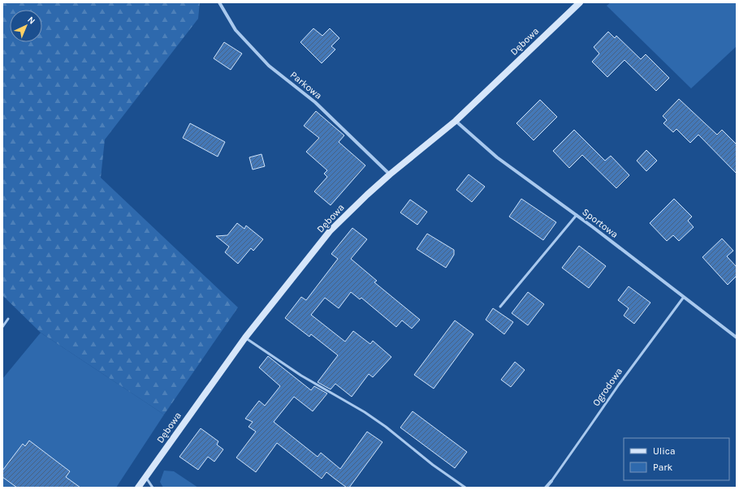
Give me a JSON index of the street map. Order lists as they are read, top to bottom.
{
  "streets": {
    "street": [
      "Dębowa",
      "Parkowa",
      "Sportowa",
      "Ogrodowa"
    ]
  },
  "crossings": [
    ["Dębowa", "Parkowa"],
    ["Dębowa", "Sportowa"],
    ["Sportowa", "Ogrodowa"]
  ],
  "legend": ["Ulica", "Park"],
  "north": "top right"
}
